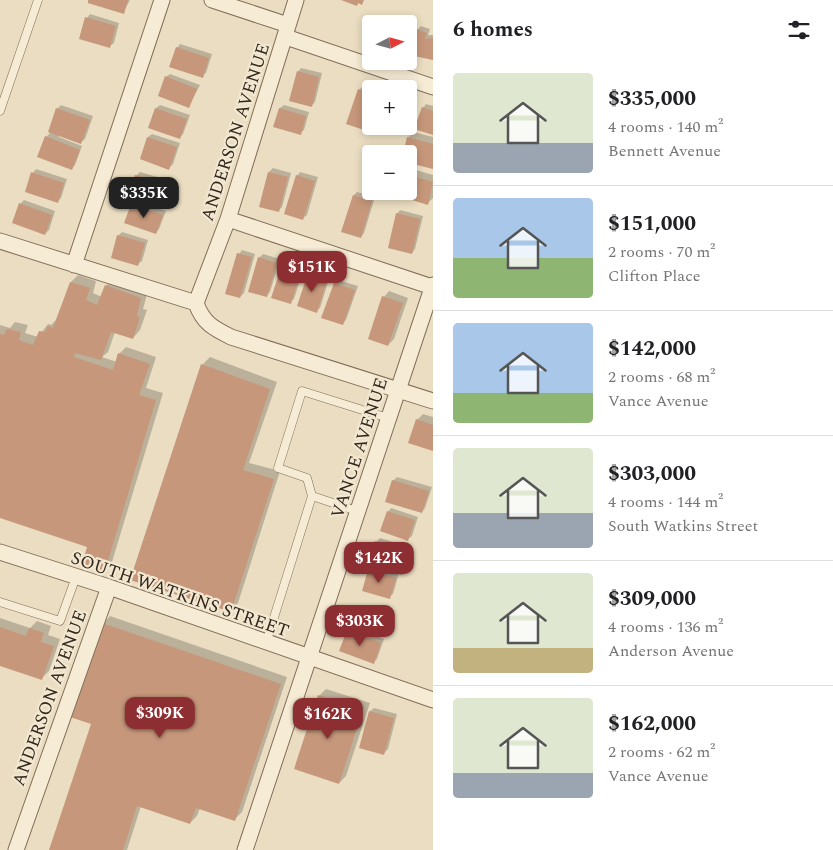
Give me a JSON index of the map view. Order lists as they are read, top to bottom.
{
  "streets": {
    "street": ["ANDERSON AVENUE", "VANCE AVENUE", "SOUTH WATKINS STREET"]
  },
  "crossings": [
    ["ANDERSON AVENUE", "SOUTH WATKINS STREET"],
    ["VANCE AVENUE", "SOUTH WATKINS STREET"]
  ],
  "north": "right",
  "page": {
    "heading": "6 homes",
    "map_buttons": ["+", "−"],
    "list": [
      {
        "name": "$335,000",
        "note": "4 rooms · 140 m² · Bennett Avenue"
      },
      {
        "name": "$151,000",
        "note": "2 rooms · 70 m² · Clifton Place"
      },
      {
        "name": "$142,000",
        "note": "2 rooms · 68 m² · Vance Avenue"
      },
      {
        "name": "$303,000",
        "note": "4 rooms · 144 m² · South Watkins Street"
      },
      {
        "name": "$309,000",
        "note": "4 rooms · 136 m² · Anderson Avenue"
      },
      {
        "name": "$162,000",
        "note": "2 rooms · 62 m² · Vance Avenue"
      }
    ],
    "price": [
      "$335K",
      "$151K",
      "$142K",
      "$303K",
      "$309K",
      "$162K"
    ]
  }
}
